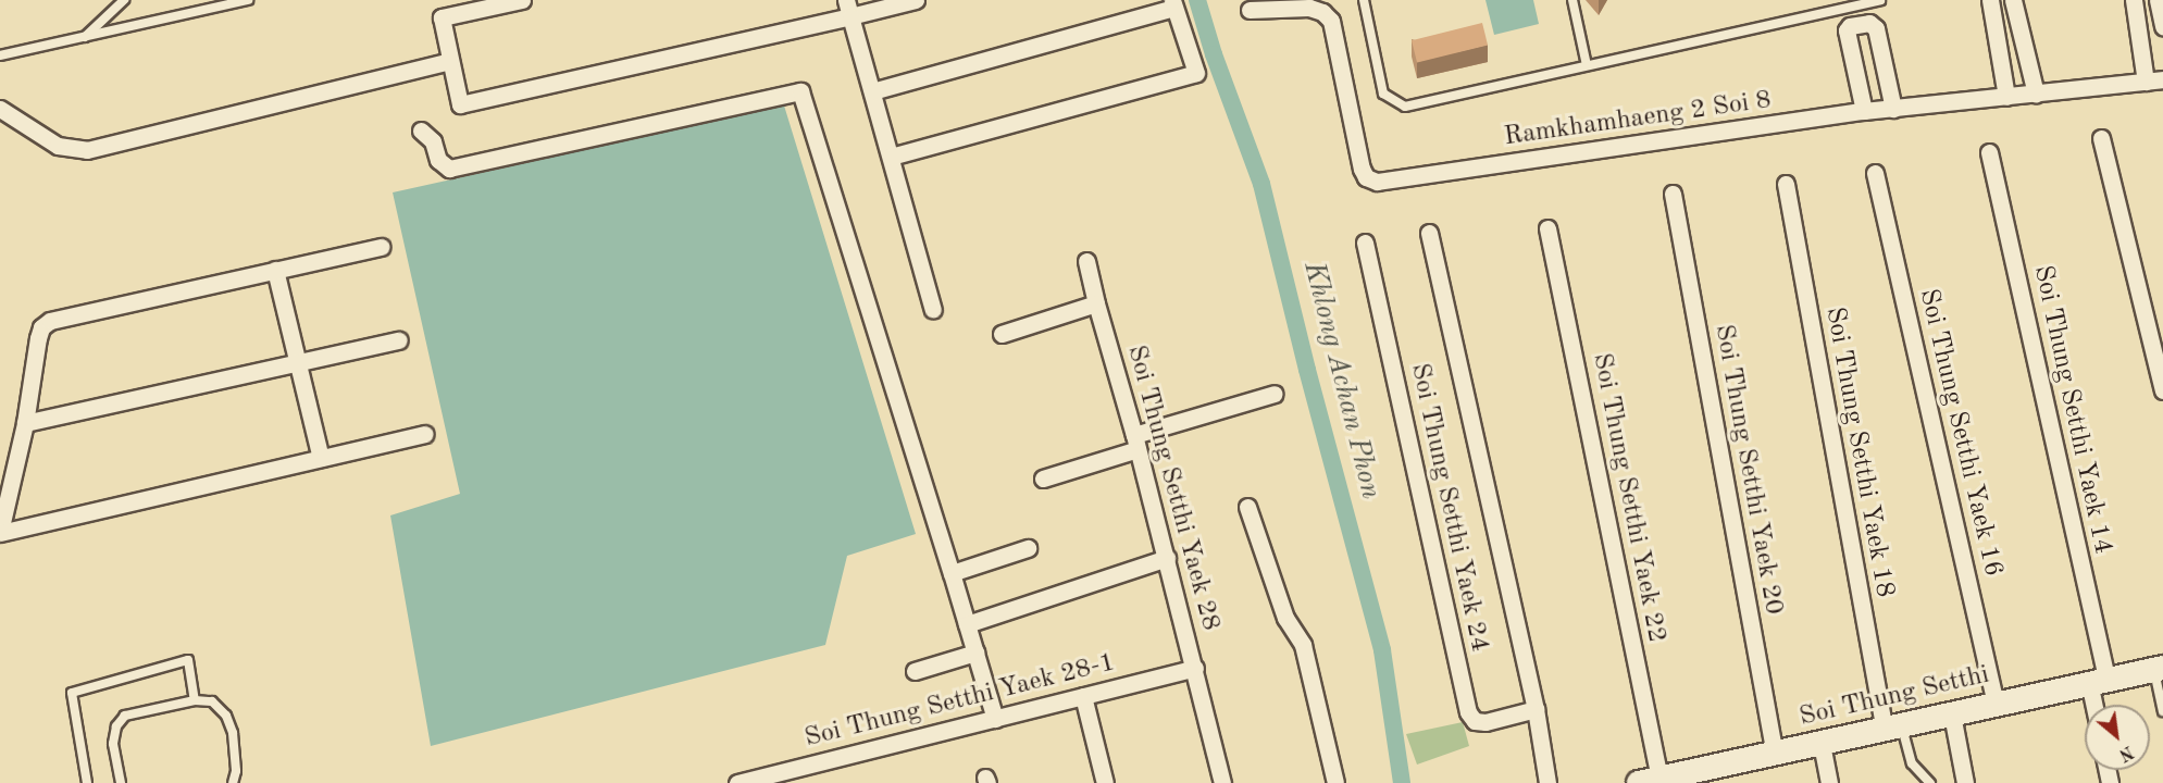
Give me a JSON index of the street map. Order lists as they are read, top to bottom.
{
  "streets": {
    "main road": ["Soi Thung Setthi"],
    "street": [
      "Ramkhamhaeng 2 Soi 8",
      "Soi Thung Setthi Yaek 14",
      "Soi Thung Setthi Yaek 16",
      "Soi Thung Setthi Yaek 18",
      "Soi Thung Setthi Yaek 20",
      "Soi Thung Setthi Yaek 28",
      "Soi Thung Setthi Yaek 22",
      "Soi Thung Setthi Yaek 24",
      "Soi Thung Setthi Yaek 28-1"
    ]
  },
  "crossings": [
    ["Soi Thung Setthi Yaek 14", "Soi Thung Setthi"],
    ["Soi Thung Setthi Yaek 16", "Soi Thung Setthi"],
    ["Soi Thung Setthi Yaek 18", "Soi Thung Setthi"],
    ["Soi Thung Setthi Yaek 20", "Soi Thung Setthi"],
    ["Soi Thung Setthi Yaek 28", "Soi Thung Setthi Yaek 28-1"],
    ["Soi Thung Setthi Yaek 22", "Soi Thung Setthi"]
  ],
  "water": ["Khlong Achan Phon"],
  "north": "bottom right"
}
